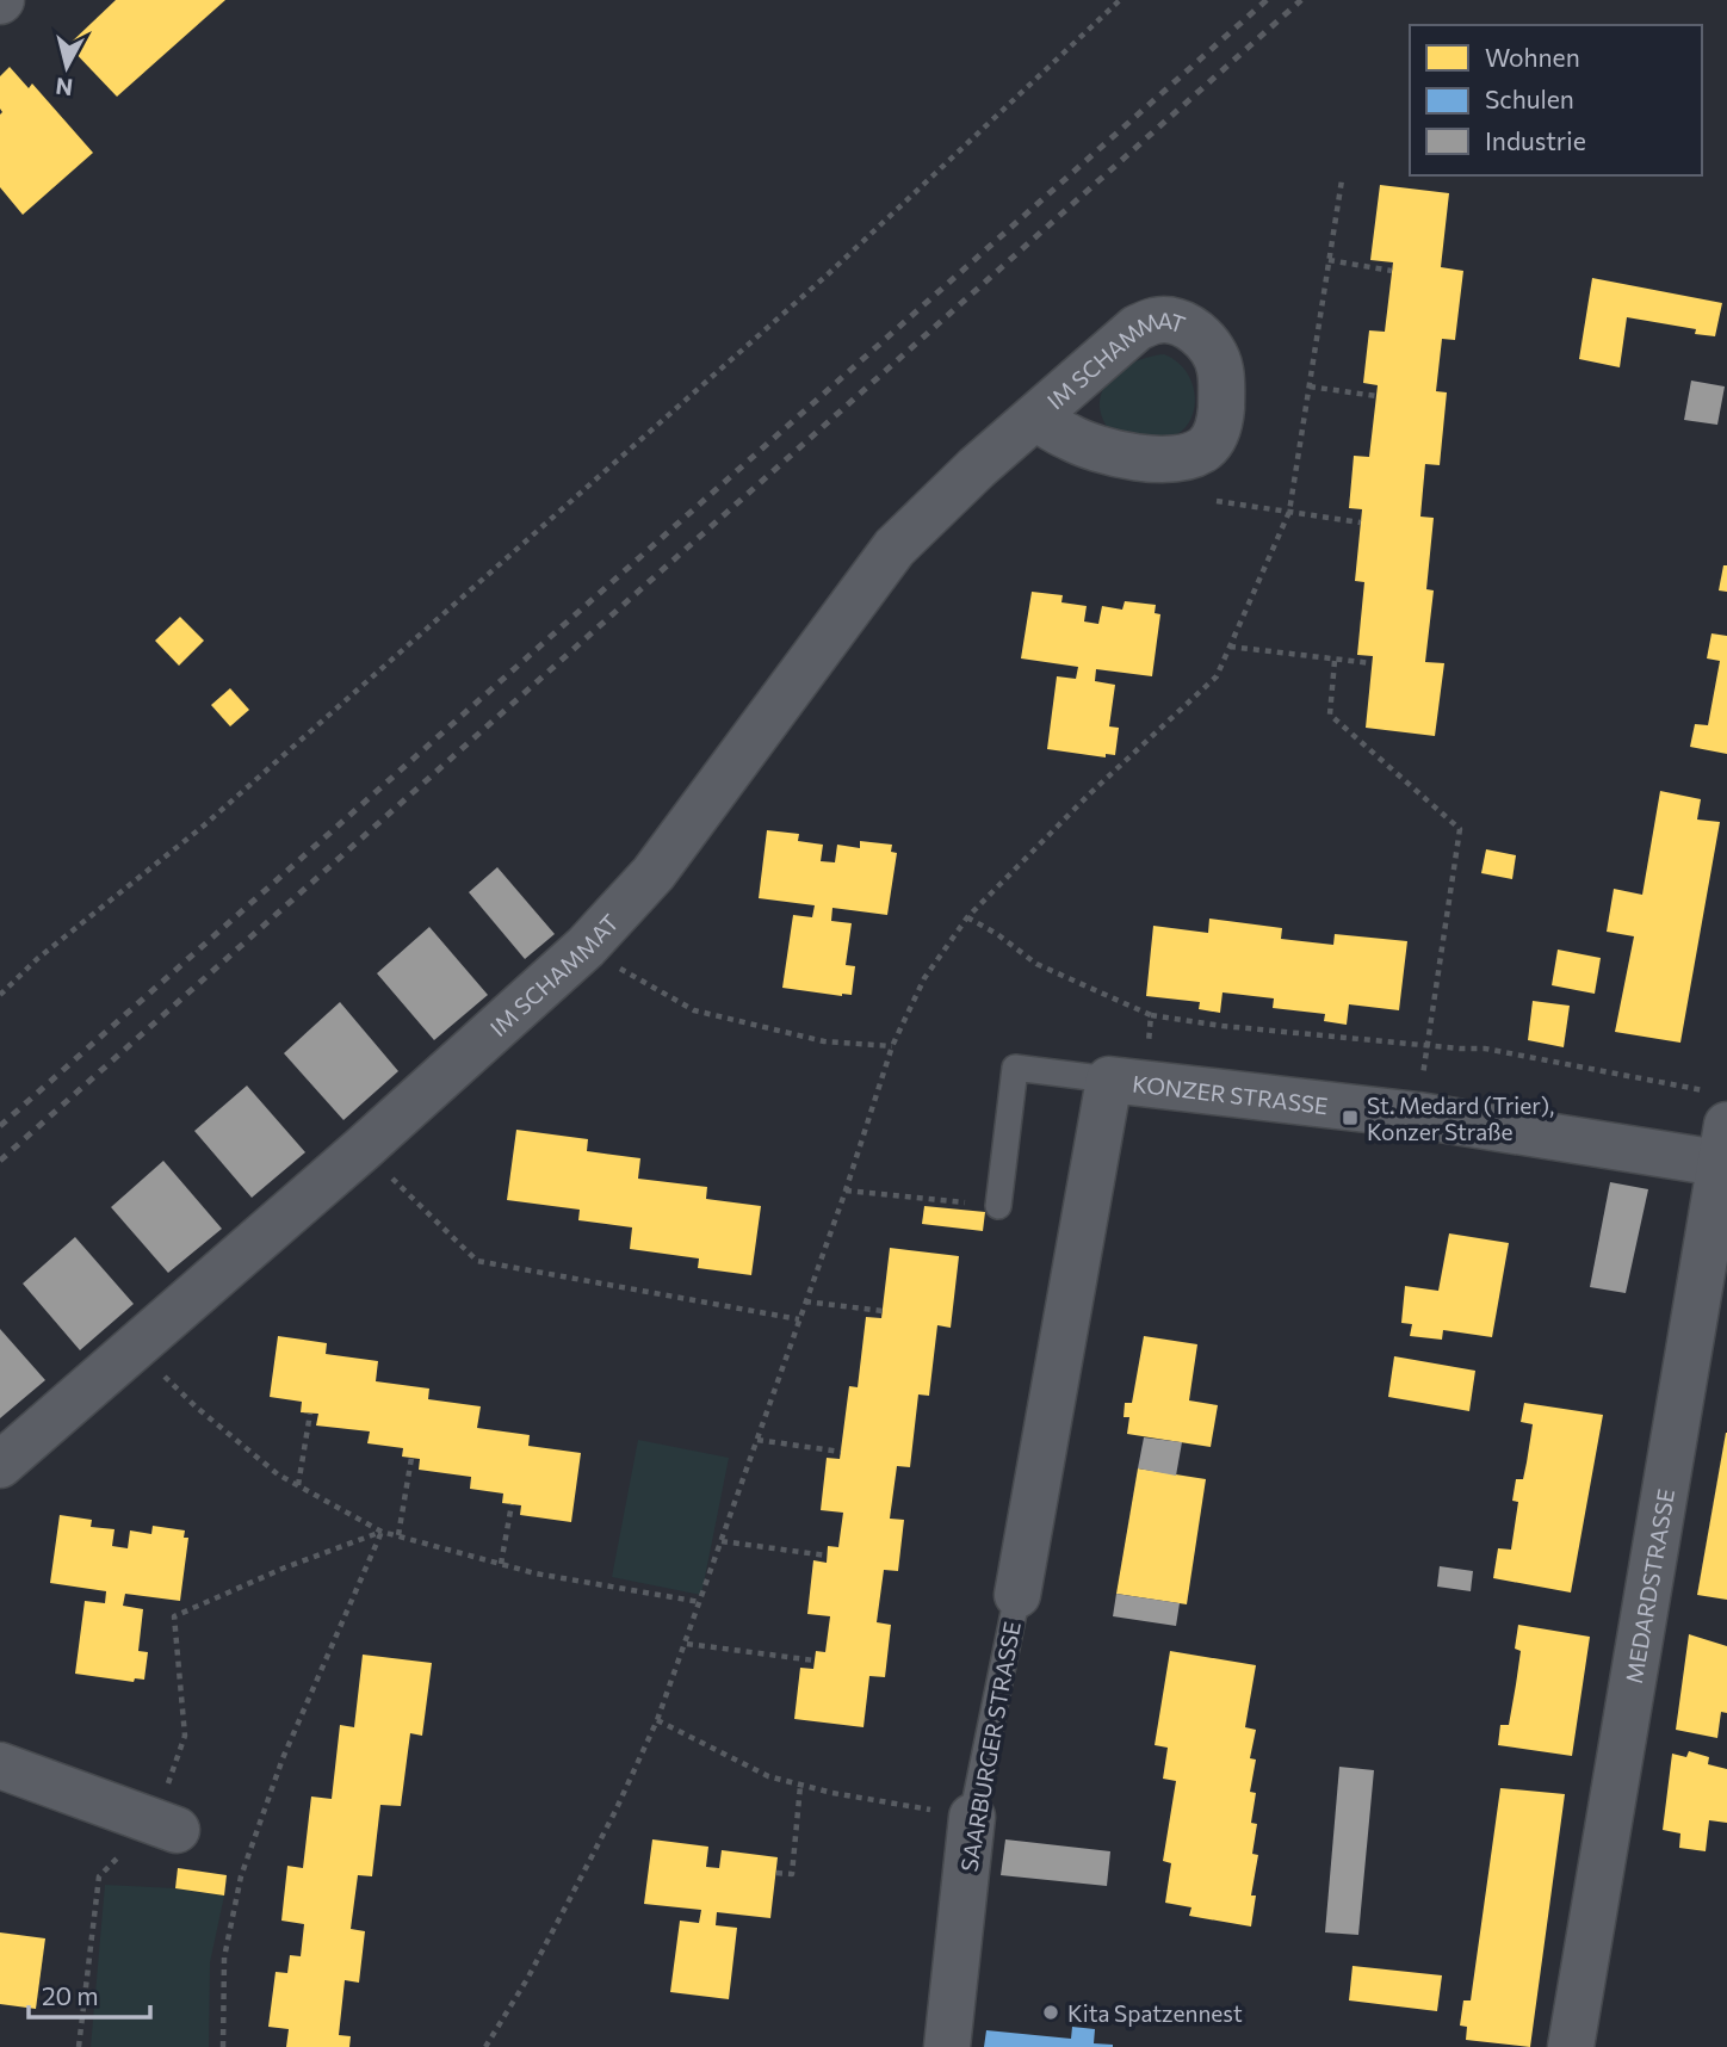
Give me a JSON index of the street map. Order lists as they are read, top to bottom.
{
  "streets": {
    "street": [
      "IM SCHAMMAT",
      "KONZER STRASSE",
      "MEDARDSTRASSE",
      "SAARBURGER STRASSE"
    ]
  },
  "crossings": [
    ["KONZER STRASSE", "MEDARDSTRASSE"],
    ["KONZER STRASSE", "SAARBURGER STRASSE"]
  ],
  "places": {
    "transit": ["St. Medard (Trier), Konzer Straße"],
    "other": ["Kita Spatzennest"]
  },
  "legend": ["Wohnen", "Schulen", "Industrie"],
  "scale_bar": "20 m",
  "north": "bottom"
}
